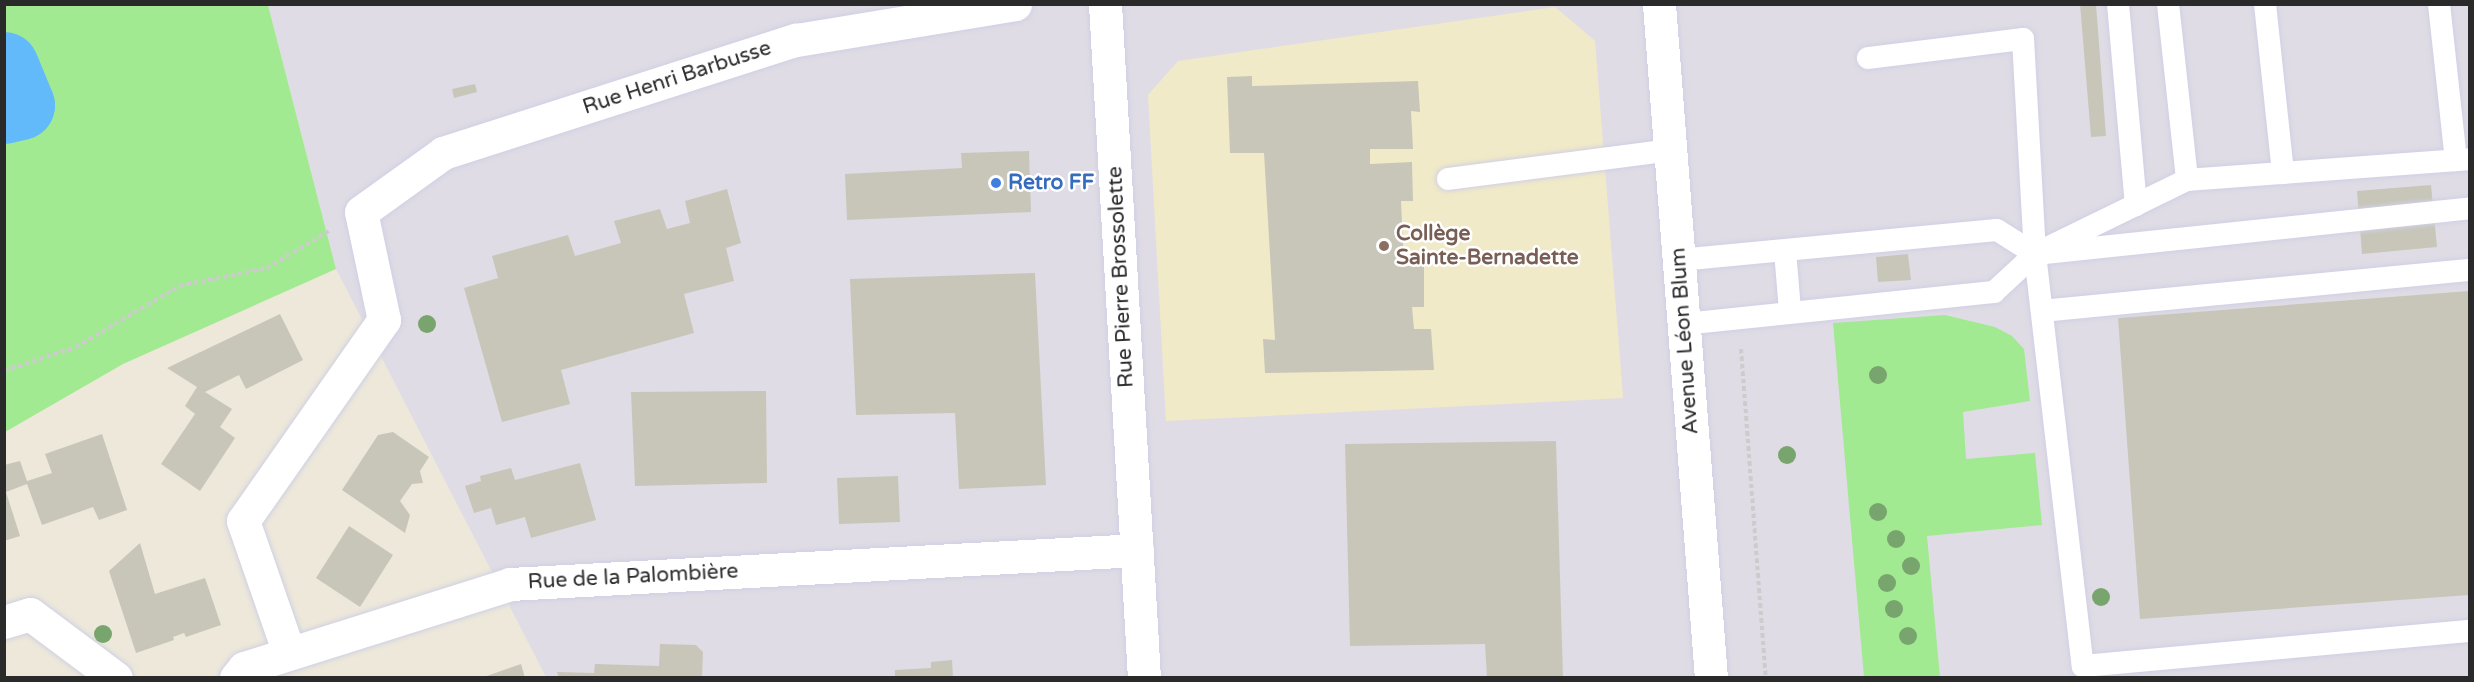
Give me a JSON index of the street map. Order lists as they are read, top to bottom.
{
  "streets": {
    "street": [
      "Rue Henri Barbusse",
      "Rue Pierre Brossolette",
      "Avenue Léon Blum",
      "Rue de la Palombière"
    ]
  },
  "crossings": [
    ["Rue Pierre Brossolette", "Rue de la Palombière"]
  ],
  "places": ["Retro FF", "Collège Sainte-Bernadette"]
}
